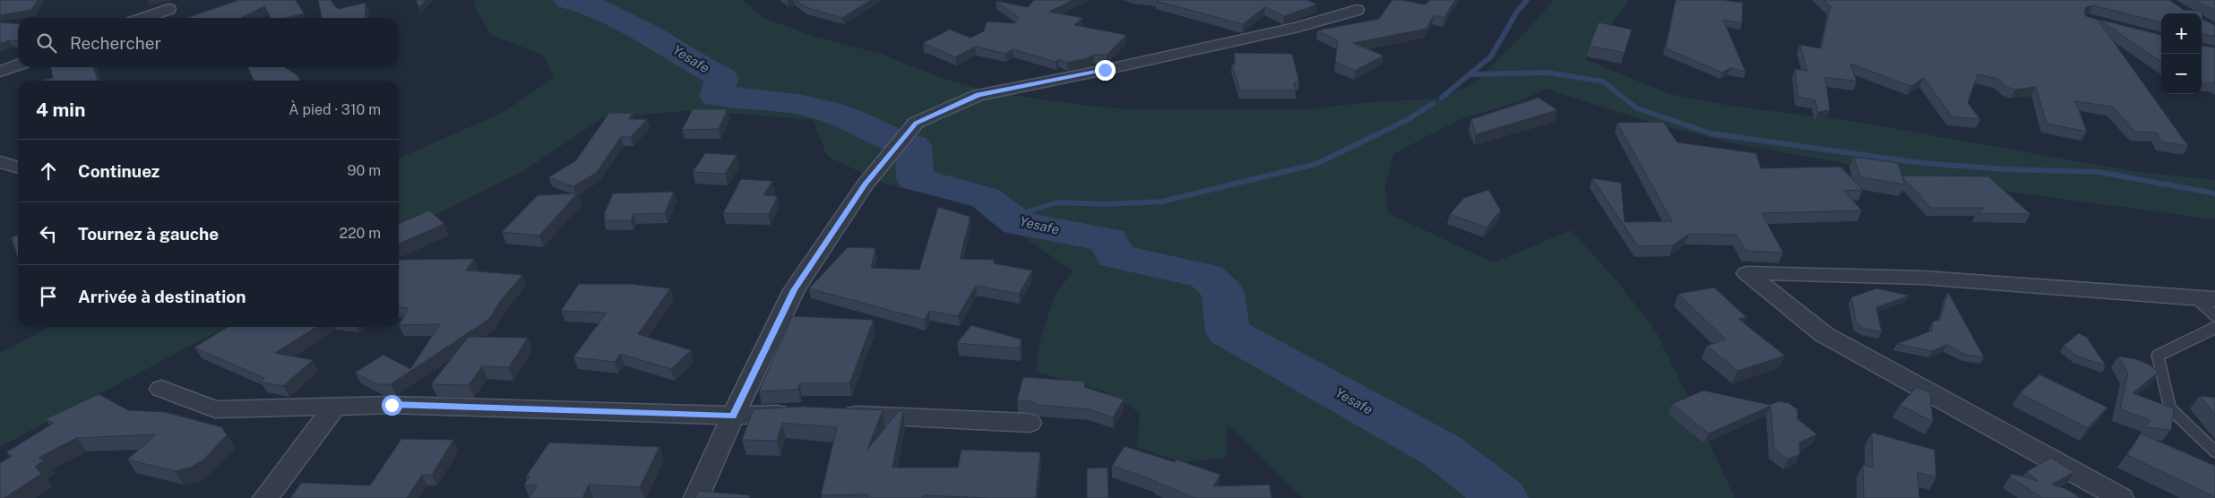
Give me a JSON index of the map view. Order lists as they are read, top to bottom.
{
  "water": ["Yesafe"],
  "page": {
    "map_buttons": ["+", "−"],
    "search": "Rechercher",
    "heading": ["4 min", "À pied · 310 m"],
    "list": [
      ["Continuez", "90 m"],
      ["Tournez à gauche", "220 m"],
      "Arrivée à destination"
    ]
  }
}
